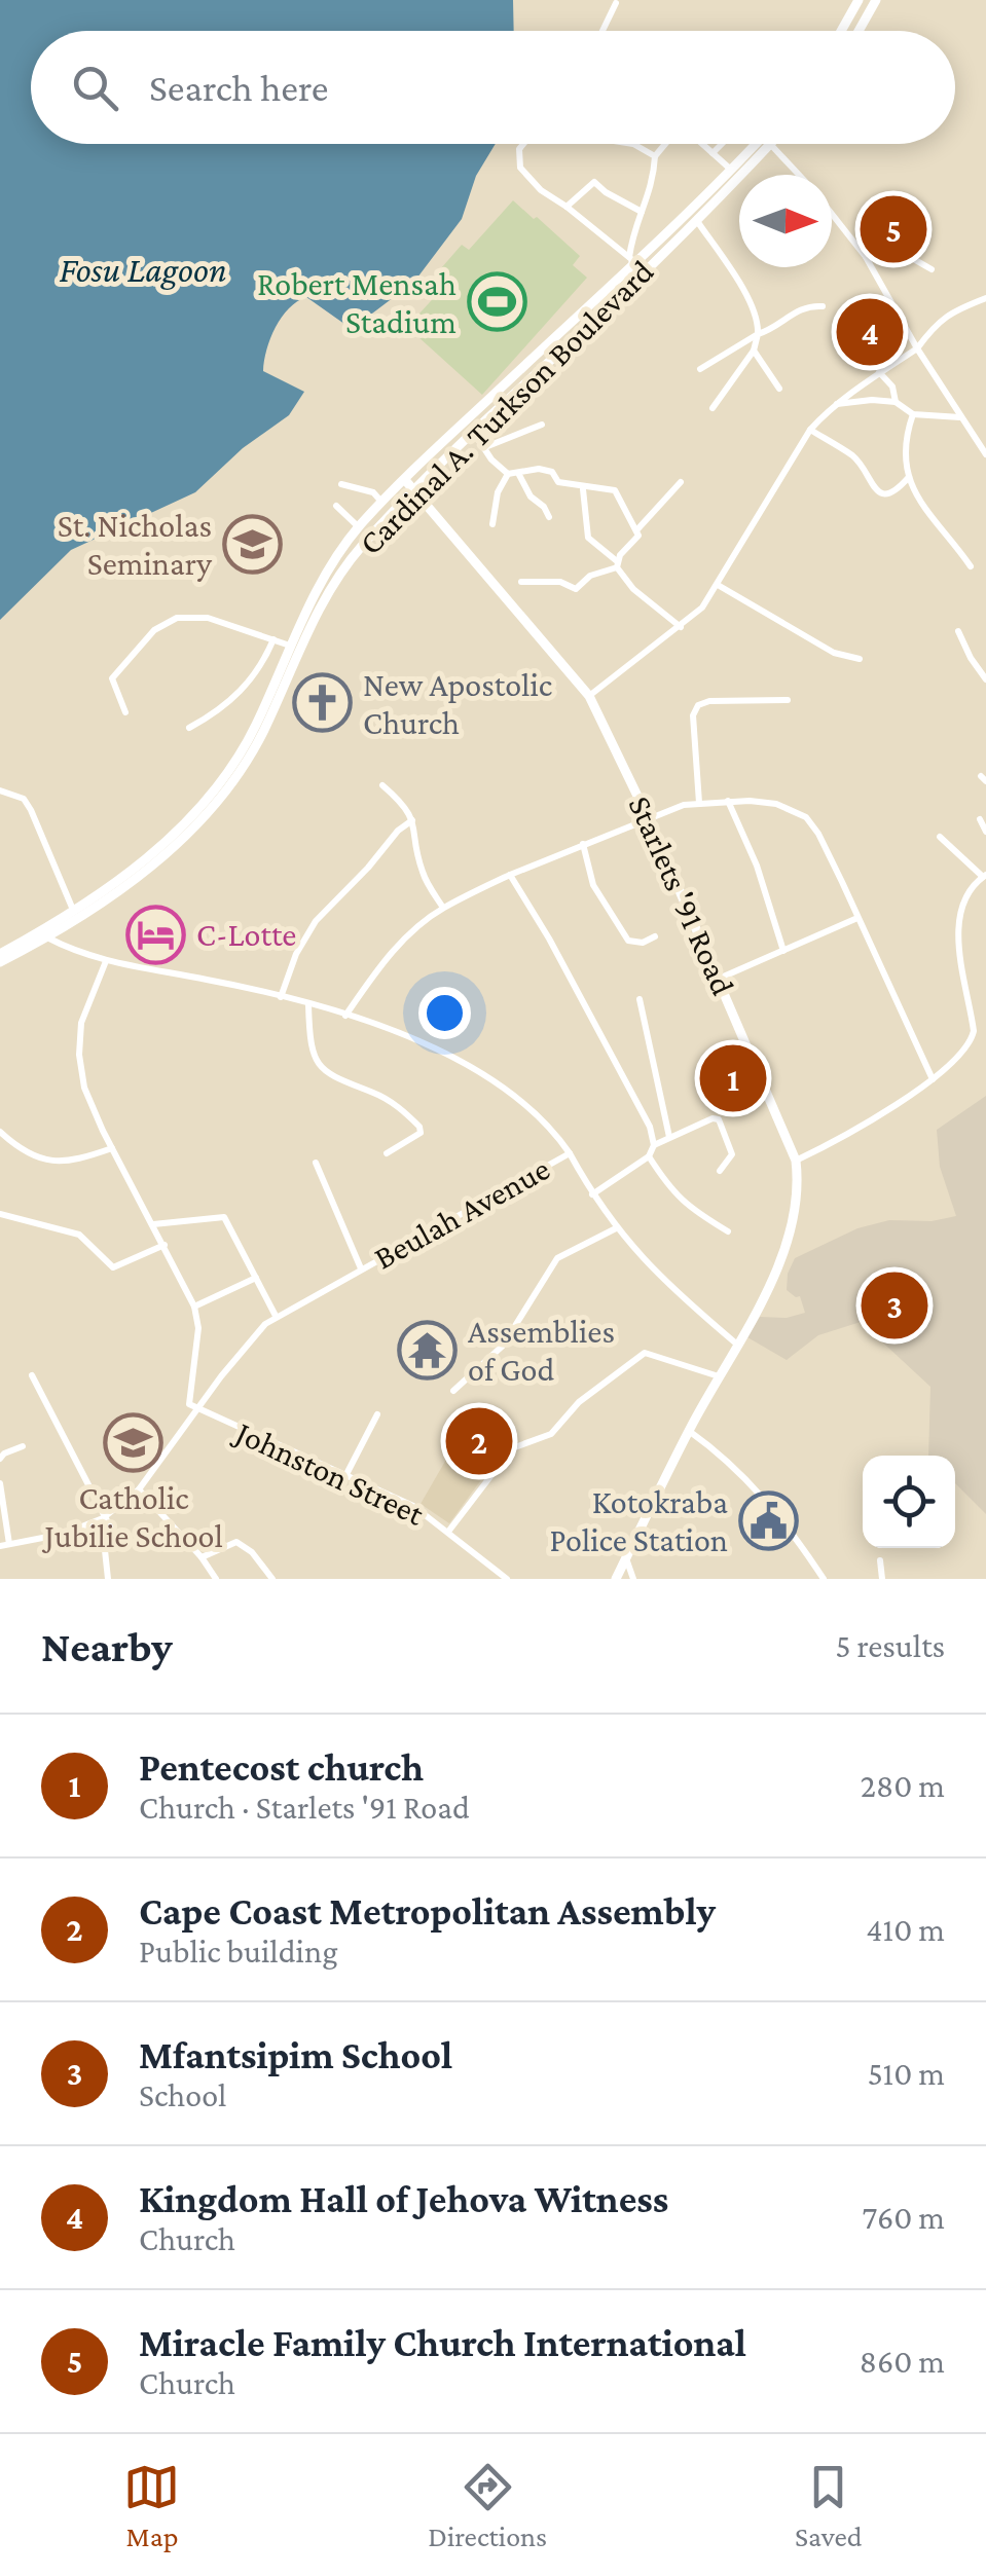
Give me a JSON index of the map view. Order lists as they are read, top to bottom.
{
  "streets": {
    "street": [
      "Cardinal A. Turkson Boulevard",
      "Starlets '91 Road",
      "Beulah Avenue",
      "Johnston Street"
    ]
  },
  "crossings": [
    ["Cardinal A. Turkson Boulevard", "Starlets '91 Road"],
    ["Cardinal A. Turkson Boulevard", "Beulah Avenue"],
    ["Beulah Avenue", "Johnston Street"]
  ],
  "water": ["Fosu Lagoon"],
  "places": {
    "sports": ["Robert Mensah Stadium"],
    "school or university": ["St. Nicholas Seminary", "Catholic Jubilie School"],
    "church": ["New Apostolic Church"],
    "hotel": ["C-Lotte"],
    "temple": ["Assemblies of God"],
    "public building": ["Kotokraba Police Station"]
  },
  "north": "right",
  "page": {
    "search": "Search here",
    "pins": [
      "5",
      "4",
      "1",
      "3",
      "2"
    ],
    "heading": ["Nearby", "5 results"],
    "list": [
      {
        "mark": "1",
        "name": "Pentecost church",
        "note": "Church · Starlets '91 Road",
        "value": "280 m"
      },
      {
        "mark": "2",
        "name": "Cape Coast Metropolitan Assembly",
        "note": "Public building",
        "value": "410 m"
      },
      {
        "mark": "3",
        "name": "Mfantsipim School",
        "note": "School",
        "value": "510 m"
      },
      {
        "mark": "4",
        "name": "Kingdom Hall of Jehova Witness",
        "note": "Church",
        "value": "760 m"
      },
      {
        "mark": "5",
        "name": "Miracle Family Church International",
        "note": "Church",
        "value": "860 m"
      }
    ],
    "nav": ["Map", "Directions", "Saved"]
  }
}
